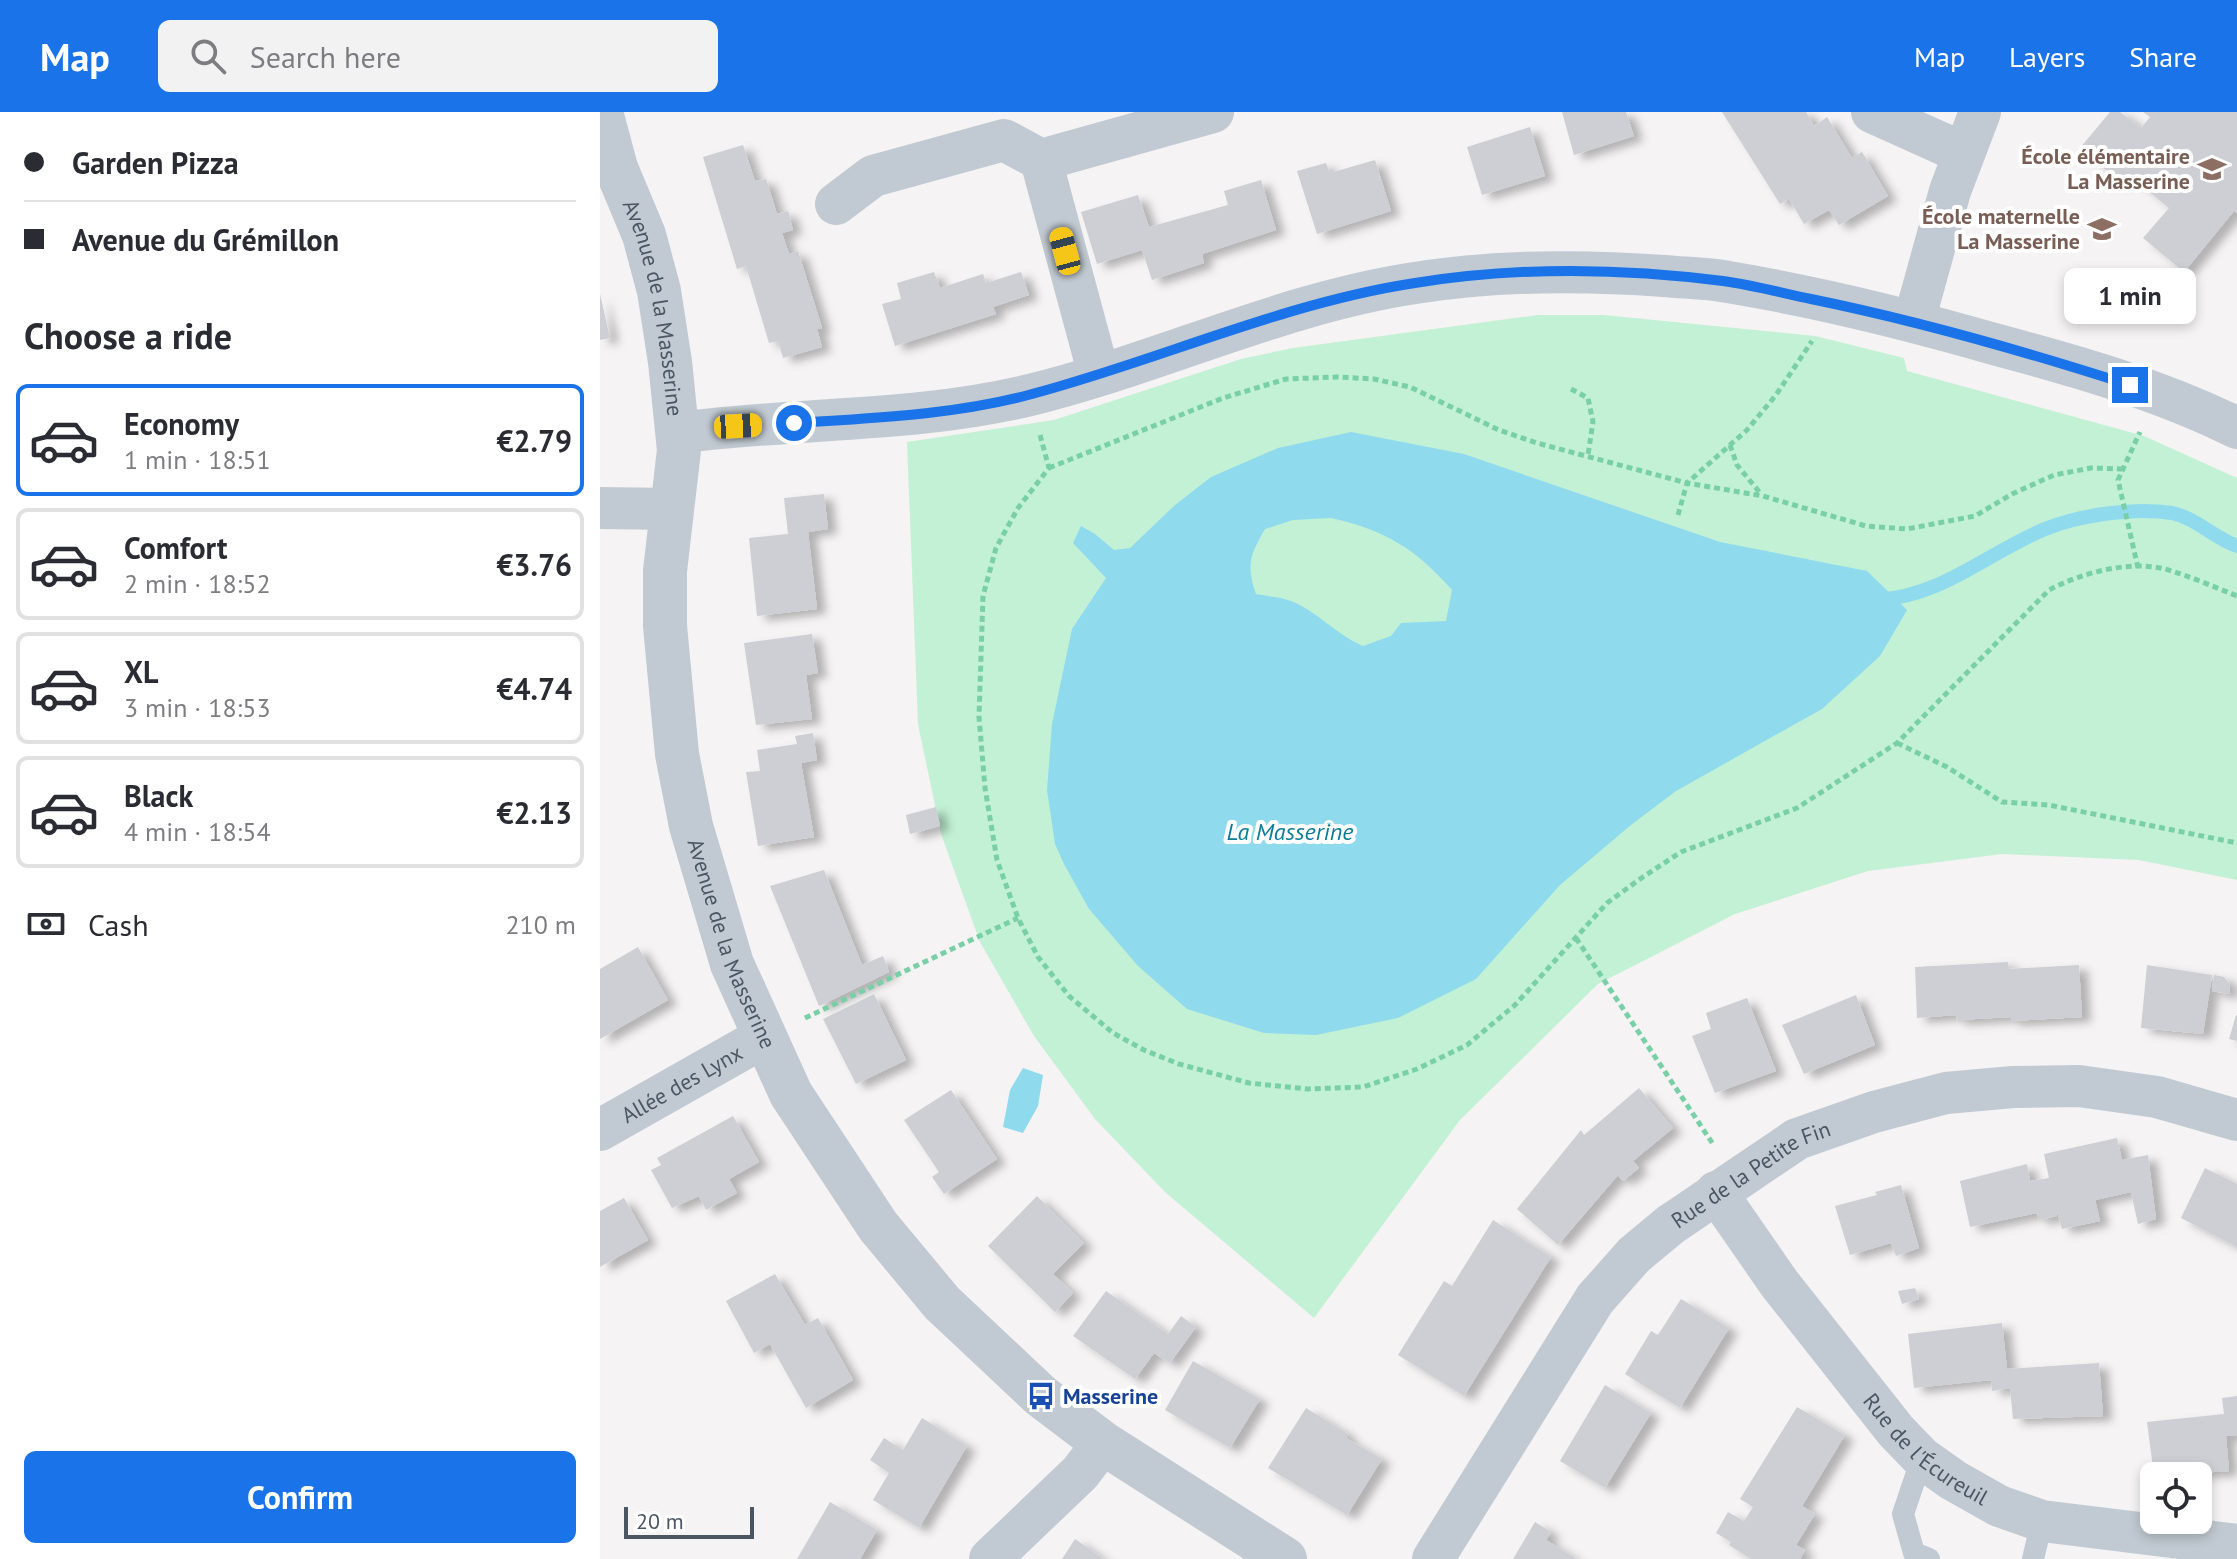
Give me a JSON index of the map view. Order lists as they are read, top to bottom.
{
  "streets": {
    "street": [
      "Avenue de la Masserine",
      "Allée des Lynx",
      "Rue de la Petite Fin",
      "Rue de l'Écureuil"
    ]
  },
  "crossings": [
    ["Avenue de la Masserine", "Allée des Lynx"],
    ["Rue de la Petite Fin", "Rue de l'Écureuil"]
  ],
  "water": ["La Masserine"],
  "places": {
    "school or university": ["École élémentaire La Masserine", "École maternelle La Masserine"],
    "bus stop": ["Masserine"]
  },
  "scale_bar": "20 m",
  "page": {
    "header": "Map",
    "search": "Search here",
    "nav": ["Map", "Layers", "Share"],
    "banner": ["Garden Pizza", "Avenue du Grémillon"],
    "bubble": "1 min",
    "heading": "Choose a ride",
    "list": [
      {
        "name": "Economy",
        "note": "1 min · 18:51",
        "value": "€2.79"
      },
      {
        "name": "Comfort",
        "note": "2 min · 18:52",
        "value": "€3.76"
      },
      {
        "name": "XL",
        "note": "3 min · 18:53",
        "value": "€4.74"
      },
      {
        "name": "Black",
        "note": "4 min · 18:54",
        "value": "€2.13"
      }
    ],
    "pay": ["Cash", "210 m"],
    "buttons": "Confirm",
    "scale": "20 m"
  }
}
